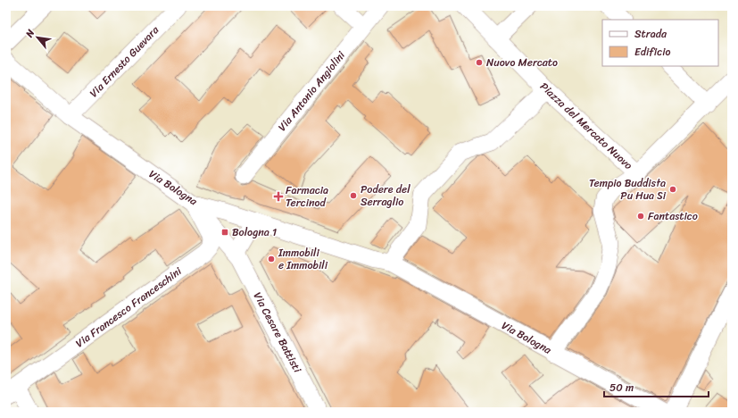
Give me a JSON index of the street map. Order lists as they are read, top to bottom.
{
  "streets": {
    "street": [
      "Via Ernesto Guevara",
      "Via Antonio Angiolini",
      "Piazza del Mercato Nuovo",
      "Via Bologna",
      "Via Francesco Franceschini",
      "Via Cesare Battisti"
    ]
  },
  "crossings": [
    ["Via Ernesto Guevara", "Via Bologna"],
    ["Via Bologna", "Via Francesco Franceschini"],
    ["Via Bologna", "Via Cesare Battisti"],
    ["Via Francesco Franceschini", "Via Cesare Battisti"]
  ],
  "places": {
    "other": [
      "Nuovo Mercato",
      "Tempio Buddista Pu Hua Si",
      "Podere del Serraglio",
      "Fantastico",
      "Immobili e Immobili"
    ],
    "health": ["Farmacia Tercinod"],
    "transit": ["Bologna 1"]
  },
  "legend": ["Strada", "Edificio"],
  "scale_bar": "50 m",
  "north": "top left"
}
